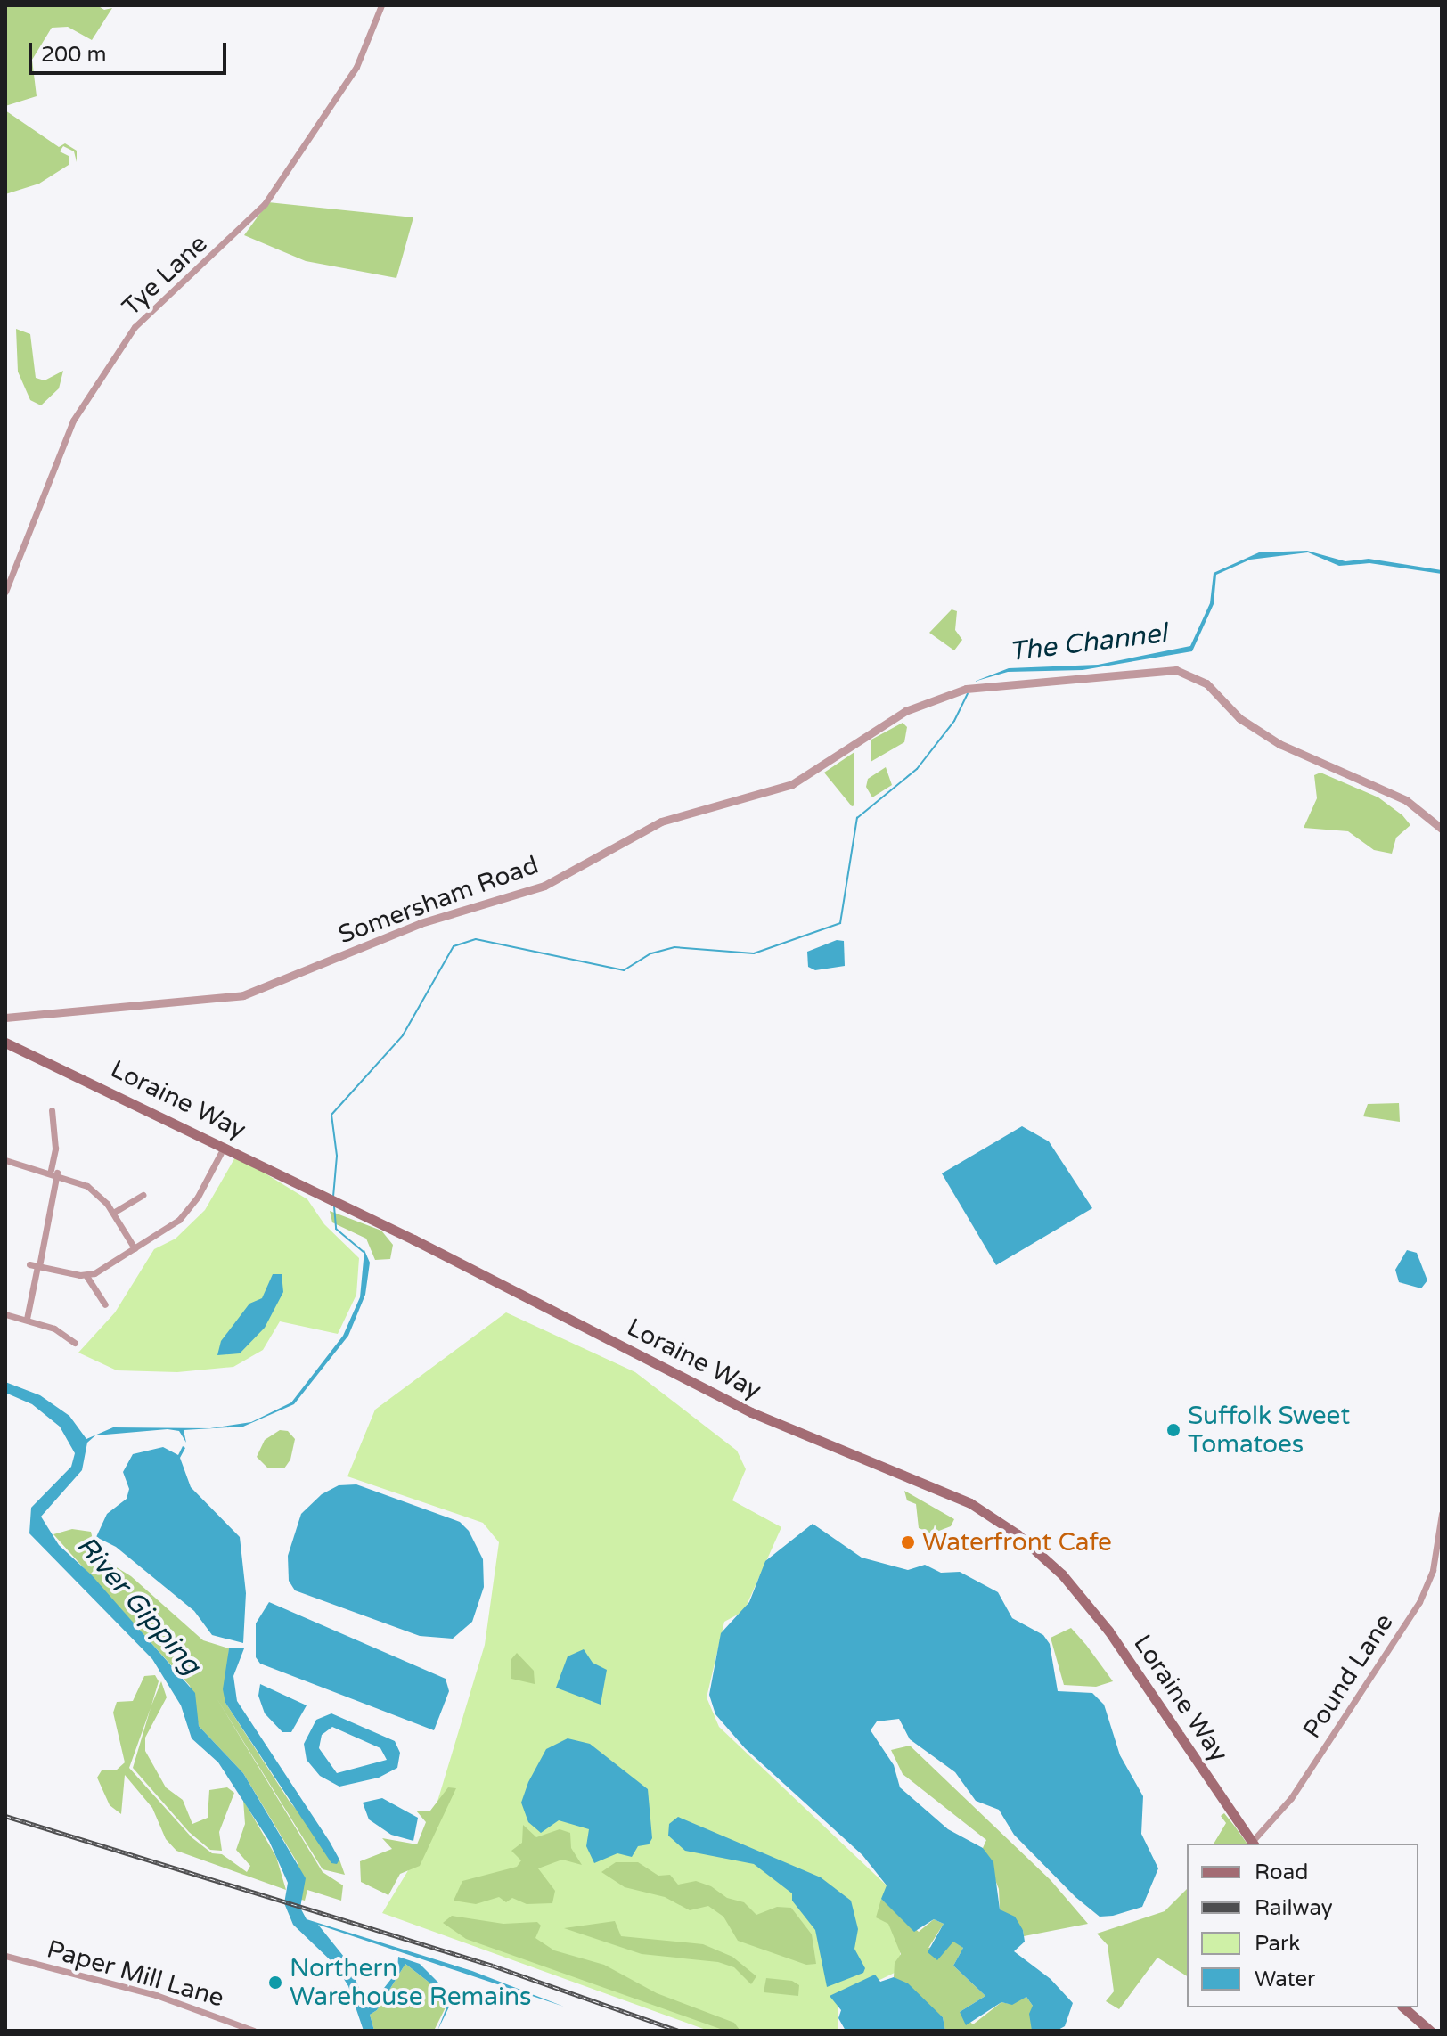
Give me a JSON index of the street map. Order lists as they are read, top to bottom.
{
  "streets": {
    "main road": ["Loraine Way"],
    "street": [
      "Tye Lane",
      "Somersham Road",
      "Pound Lane",
      "Paper Mill Lane"
    ]
  },
  "crossings": [
    ["Loraine Way", "Pound Lane"]
  ],
  "water": ["The Channel", "River Gipping"],
  "places": ["Suffolk Sweet Tomatoes", "Waterfront Cafe", "Northern Warehouse Remains"],
  "legend": [
    "Road",
    "Railway",
    "Park",
    "Water"
  ],
  "scale_bar": "200 m"
}
